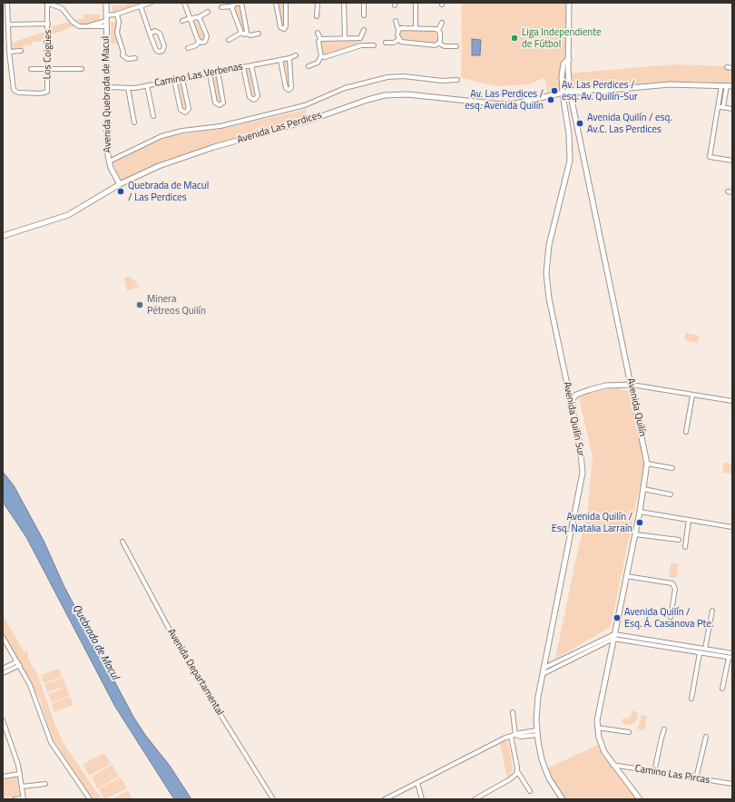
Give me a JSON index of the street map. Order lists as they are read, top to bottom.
{
  "streets": {
    "street": [
      "Los Coigües",
      "Camino Las Verbenas",
      "Avenida Quebrada de Macul",
      "Avenida Las Perdices",
      "Avenida Quilín",
      "Avenida Quilín Sur",
      "Avenida Departamental",
      "Camino Las Pircas"
    ]
  },
  "crossings": [
    ["Camino Las Verbenas", "Avenida Quebrada de Macul"],
    ["Avenida Quebrada de Macul", "Avenida Las Perdices"],
    ["Avenida Las Perdices", "Avenida Quilín"],
    ["Avenida Las Perdices", "Avenida Quilín Sur"],
    ["Avenida Quilín", "Avenida Quilín Sur"],
    ["Avenida Quilín", "Camino Las Pircas"]
  ],
  "water": ["Quebrada de Macul"],
  "places": [
    "Liga Independiente de Fútbol",
    "Av. Las Perdices / esq. Av. Quilín-Sur",
    "Av. Las Perdices / esq. Avenida Quilín",
    "Avenida Quilín / esq. Av.C. Las Perdices",
    "Quebrada de Macul / Las Perdices",
    "Minera Pétreos Quilín",
    "Avenida Quilín / Esq. Natalia Larraín",
    "Avenida Quilín / Esq. Á. Casanova Pte."
  ]
}
